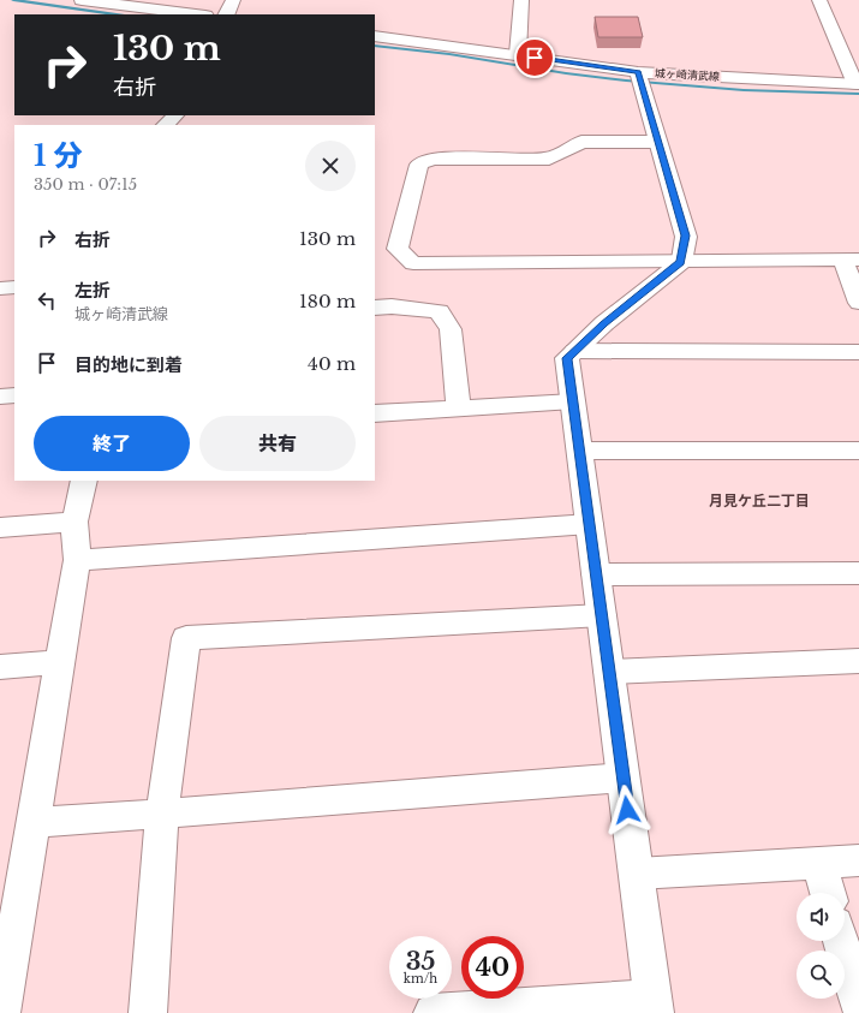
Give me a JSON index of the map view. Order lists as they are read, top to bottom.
{
  "streets": {
    "street": ["城ヶ崎清武線"]
  },
  "districts": ["月見ケ丘二丁目"],
  "page": {
    "turn": ["130 m", "右折"],
    "heading": ["1 分", "350 m · 07:15"],
    "list": [
      {
        "name": "右折",
        "value": "130 m"
      },
      {
        "name": "左折",
        "note": "城ヶ崎清武線",
        "value": "180 m"
      },
      {
        "name": "目的地に到着",
        "value": "40 m"
      }
    ],
    "buttons": ["終了", "共有"],
    "speed": "35 km/h",
    "limit": "40"
  }
}
